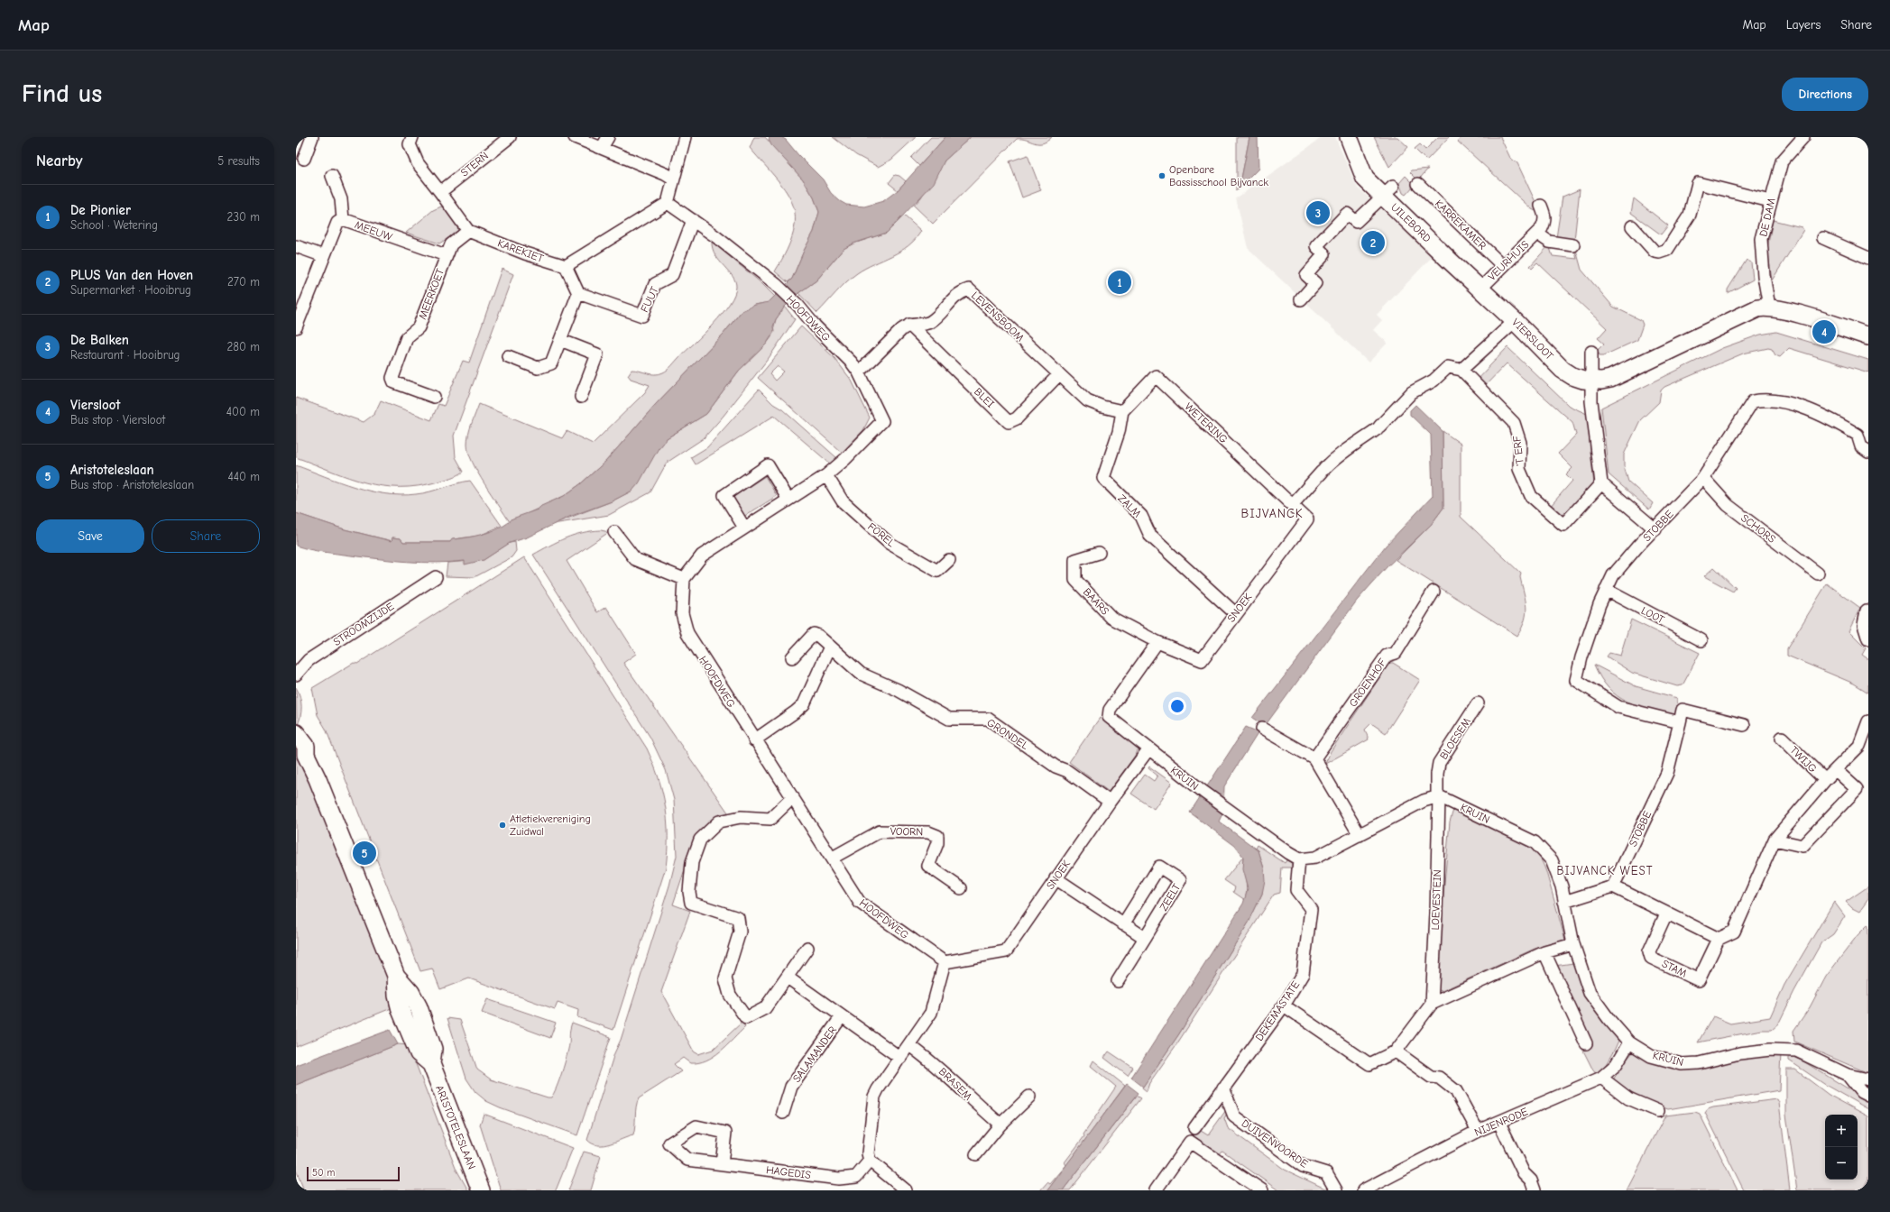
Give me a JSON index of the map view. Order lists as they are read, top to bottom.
{
  "streets": {
    "street": [
      "STERN",
      "DE DAM",
      "UILEBORD",
      "KARREKAMER",
      "MEEUW",
      "KAREKIET",
      "VEURHUIS",
      "MEERKOET",
      "FUUT",
      "LEVENSBOOM",
      "HOOFDWEG",
      "VIERSLOOT",
      "BLEI",
      "WETERING",
      "'T ERF",
      "ZALM",
      "STOBBE",
      "SCHORS",
      "FOREL",
      "BAARS",
      "SNOEK",
      "LOOT",
      "STROOMZIJDE",
      "GROENHOF",
      "GRONDEL",
      "BLOESEM",
      "TWIJG",
      "KRUIN",
      "VOORN",
      "ZEELT",
      "LOEVESTEIN",
      "STAM",
      "DEKEMASTATE",
      "SALAMANDER",
      "BRASEM",
      "NIJENRODE",
      "ARISTOTELESLAAN",
      "DUIVENVOORDE",
      "HAGEDIS"
    ]
  },
  "crossings": [
    ["DE DAM", "VIERSLOOT"],
    ["UILEBORD", "VEURHUIS"],
    ["UILEBORD", "VIERSLOOT"],
    ["KARREKAMER", "VEURHUIS"],
    ["MEEUW", "MEERKOET"],
    ["KAREKIET", "MEERKOET"],
    ["VEURHUIS", "VIERSLOOT"],
    ["FUUT", "HOOFDWEG"],
    ["LEVENSBOOM", "BLEI"],
    ["LEVENSBOOM", "WETERING"],
    ["LEVENSBOOM", "ZALM"],
    ["HOOFDWEG", "FOREL"],
    ["HOOFDWEG", "SNOEK"],
    ["HOOFDWEG", "VOORN"],
    ["WETERING", "ZALM"],
    ["WETERING", "SNOEK"],
    ["ZALM", "SNOEK"],
    ["STOBBE", "SCHORS"],
    ["STOBBE", "LOOT"],
    ["BAARS", "SNOEK"],
    ["BAARS", "KRUIN"],
    ["SNOEK", "GRONDEL"],
    ["SNOEK", "KRUIN"],
    ["BLOESEM", "KRUIN"],
    ["BLOESEM", "LOEVESTEIN"],
    ["KRUIN", "LOEVESTEIN"],
    ["KRUIN", "DEKEMASTATE"],
    ["KRUIN", "NIJENRODE"],
    ["DEKEMASTATE", "DUIVENVOORDE"]
  ],
  "districts": ["BIJVANCK", "BIJVANCK WEST"],
  "places": ["Openbare Bassisschool Bijvanck", "Atletiekvereniging Zuidwal"],
  "scale_bar": "50 m",
  "page": {
    "header": "Map",
    "nav": ["Map", "Layers", "Share"],
    "buttons": [
      "Directions",
      ["Save", "Share"]
    ],
    "title": "Find us",
    "heading": ["Nearby", "5 results"],
    "list": [
      {
        "mark": "1",
        "name": "De Pionier",
        "note": "School · Wetering",
        "value": "230 m"
      },
      {
        "mark": "2",
        "name": "PLUS Van den Hoven",
        "note": "Supermarket · Hooibrug",
        "value": "270 m"
      },
      {
        "mark": "3",
        "name": "De Balken",
        "note": "Restaurant · Hooibrug",
        "value": "280 m"
      },
      {
        "mark": "4",
        "name": "Viersloot",
        "note": "Bus stop · Viersloot",
        "value": "400 m"
      },
      {
        "mark": "5",
        "name": "Aristoteleslaan",
        "note": "Bus stop · Aristoteleslaan",
        "value": "440 m"
      }
    ],
    "pins": [
      "3",
      "2",
      "1",
      "4",
      "5"
    ],
    "map_buttons": ["+", "−"],
    "scale": "50 m"
  }
}
